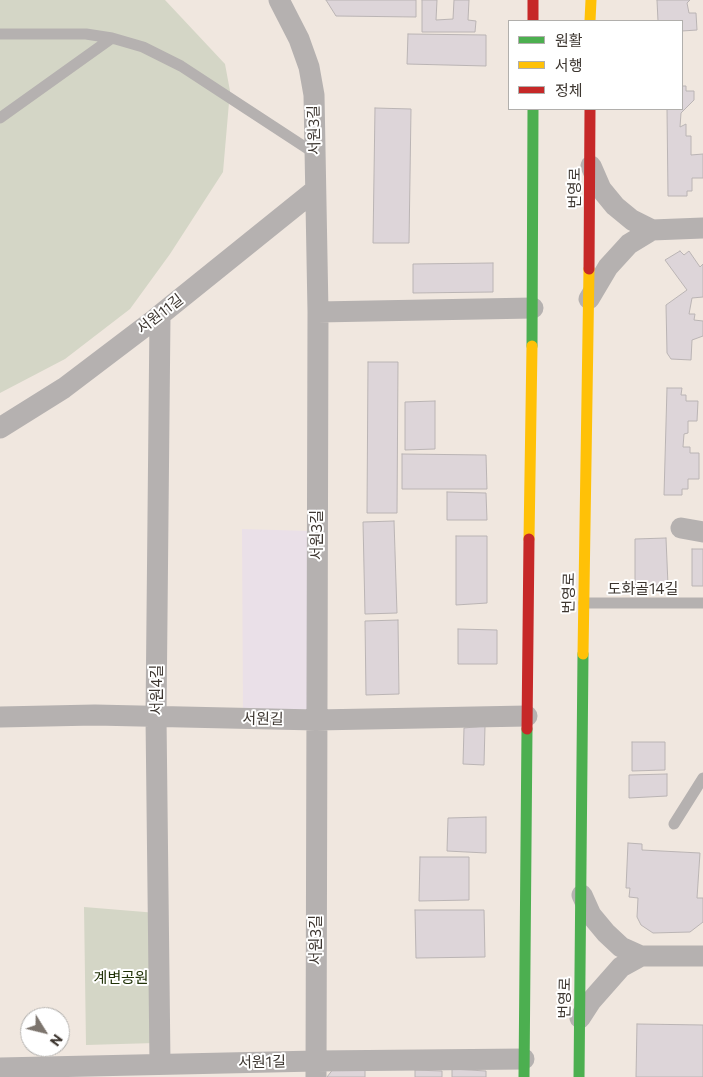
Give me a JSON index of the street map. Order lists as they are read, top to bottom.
{
  "streets": {
    "main road": ["번영로"],
    "street": [
      "서원3길",
      "서원11길",
      "서원4길",
      "서원길",
      "서원1길"
    ],
    "lane": ["도화골14길"]
  },
  "crossings": [
    ["서원3길", "서원11길"],
    ["서원3길", "서원길"],
    ["서원3길", "서원1길"],
    ["번영로", "도화골14길"],
    ["서원11길", "서원4길"],
    ["서원4길", "서원길"],
    ["서원4길", "서원1길"]
  ],
  "parks": ["계변공원"],
  "legend": ["원활", "서행", "정체"],
  "north": "bottom right"
}
